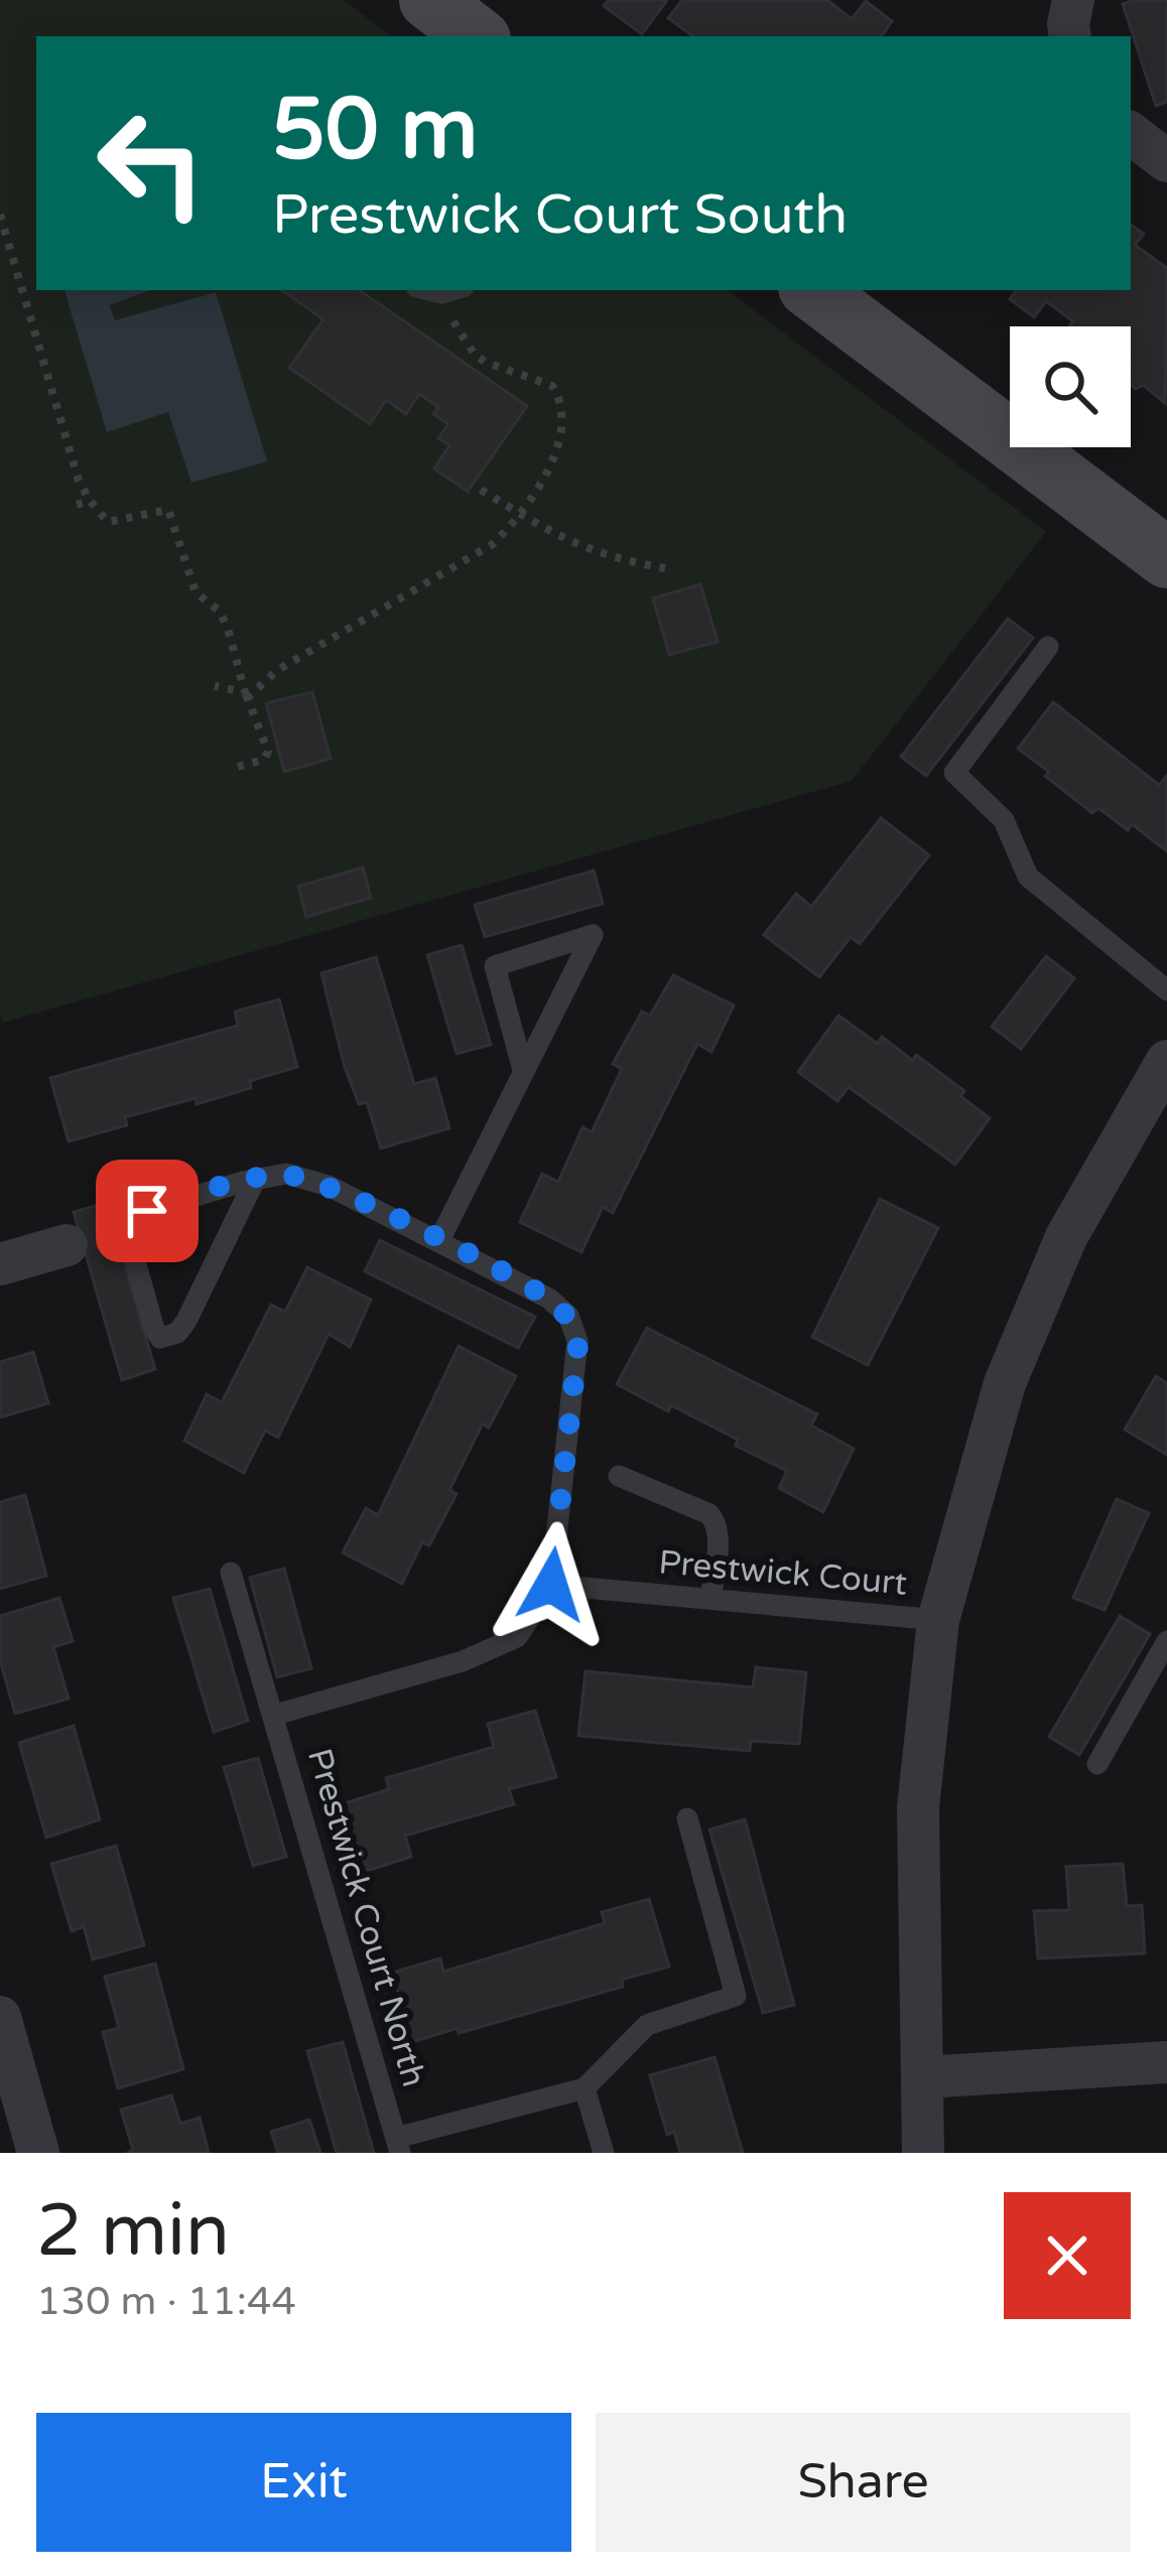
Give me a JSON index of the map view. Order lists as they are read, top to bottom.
{
  "streets": {
    "lane": ["Prestwick Court", "Prestwick Court North"]
  },
  "crossings": [
    ["Prestwick Court", "Prestwick Court North"]
  ],
  "page": {
    "turn": ["50 m", "Prestwick Court South"],
    "heading": ["2 min", "130 m · 11:44"],
    "buttons": ["Exit", "Share"]
  }
}
